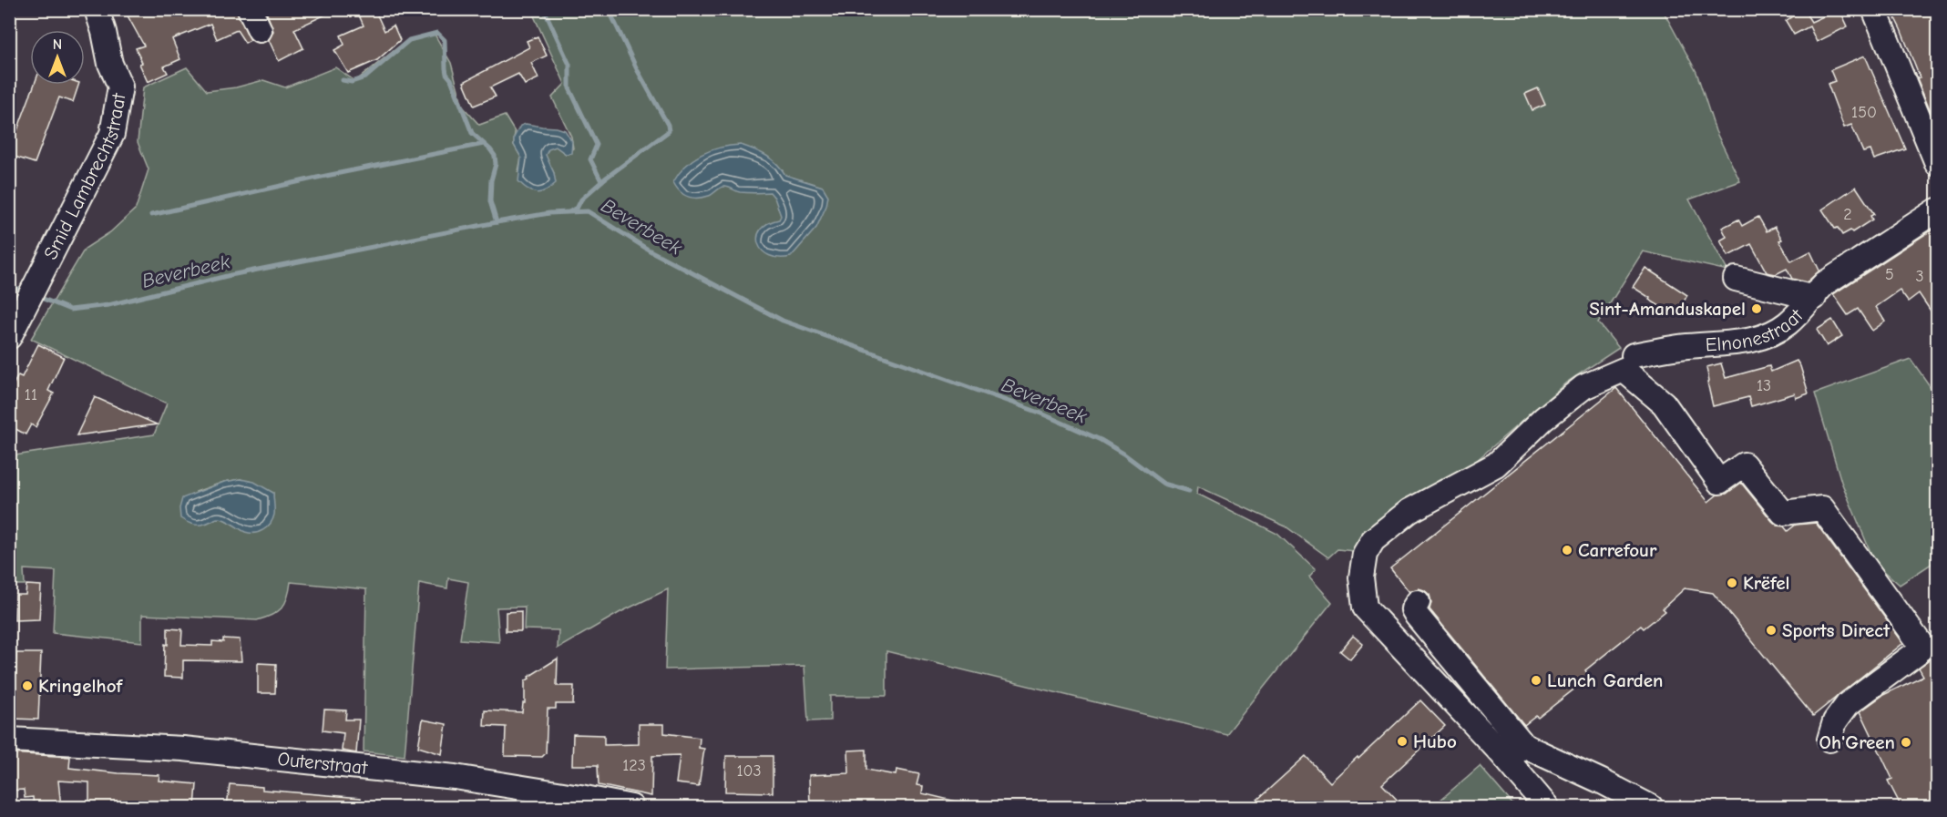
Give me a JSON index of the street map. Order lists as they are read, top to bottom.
{
  "streets": {
    "street": ["Smid Lambrechtstraat", "Elnonestraat", "Outerstraat"]
  },
  "water": ["Beverbeek"],
  "places": [
    "Sint-Amanduskapel",
    "Carrefour",
    "Krëfel",
    "Sports Direct",
    "Lunch Garden",
    "Kringelhof",
    "Hubo",
    "Oh'Green"
  ],
  "house_numbers": [
    "150",
    "2",
    "5",
    "3",
    "13",
    "11",
    "123",
    "103"
  ],
  "north": "top"
}
